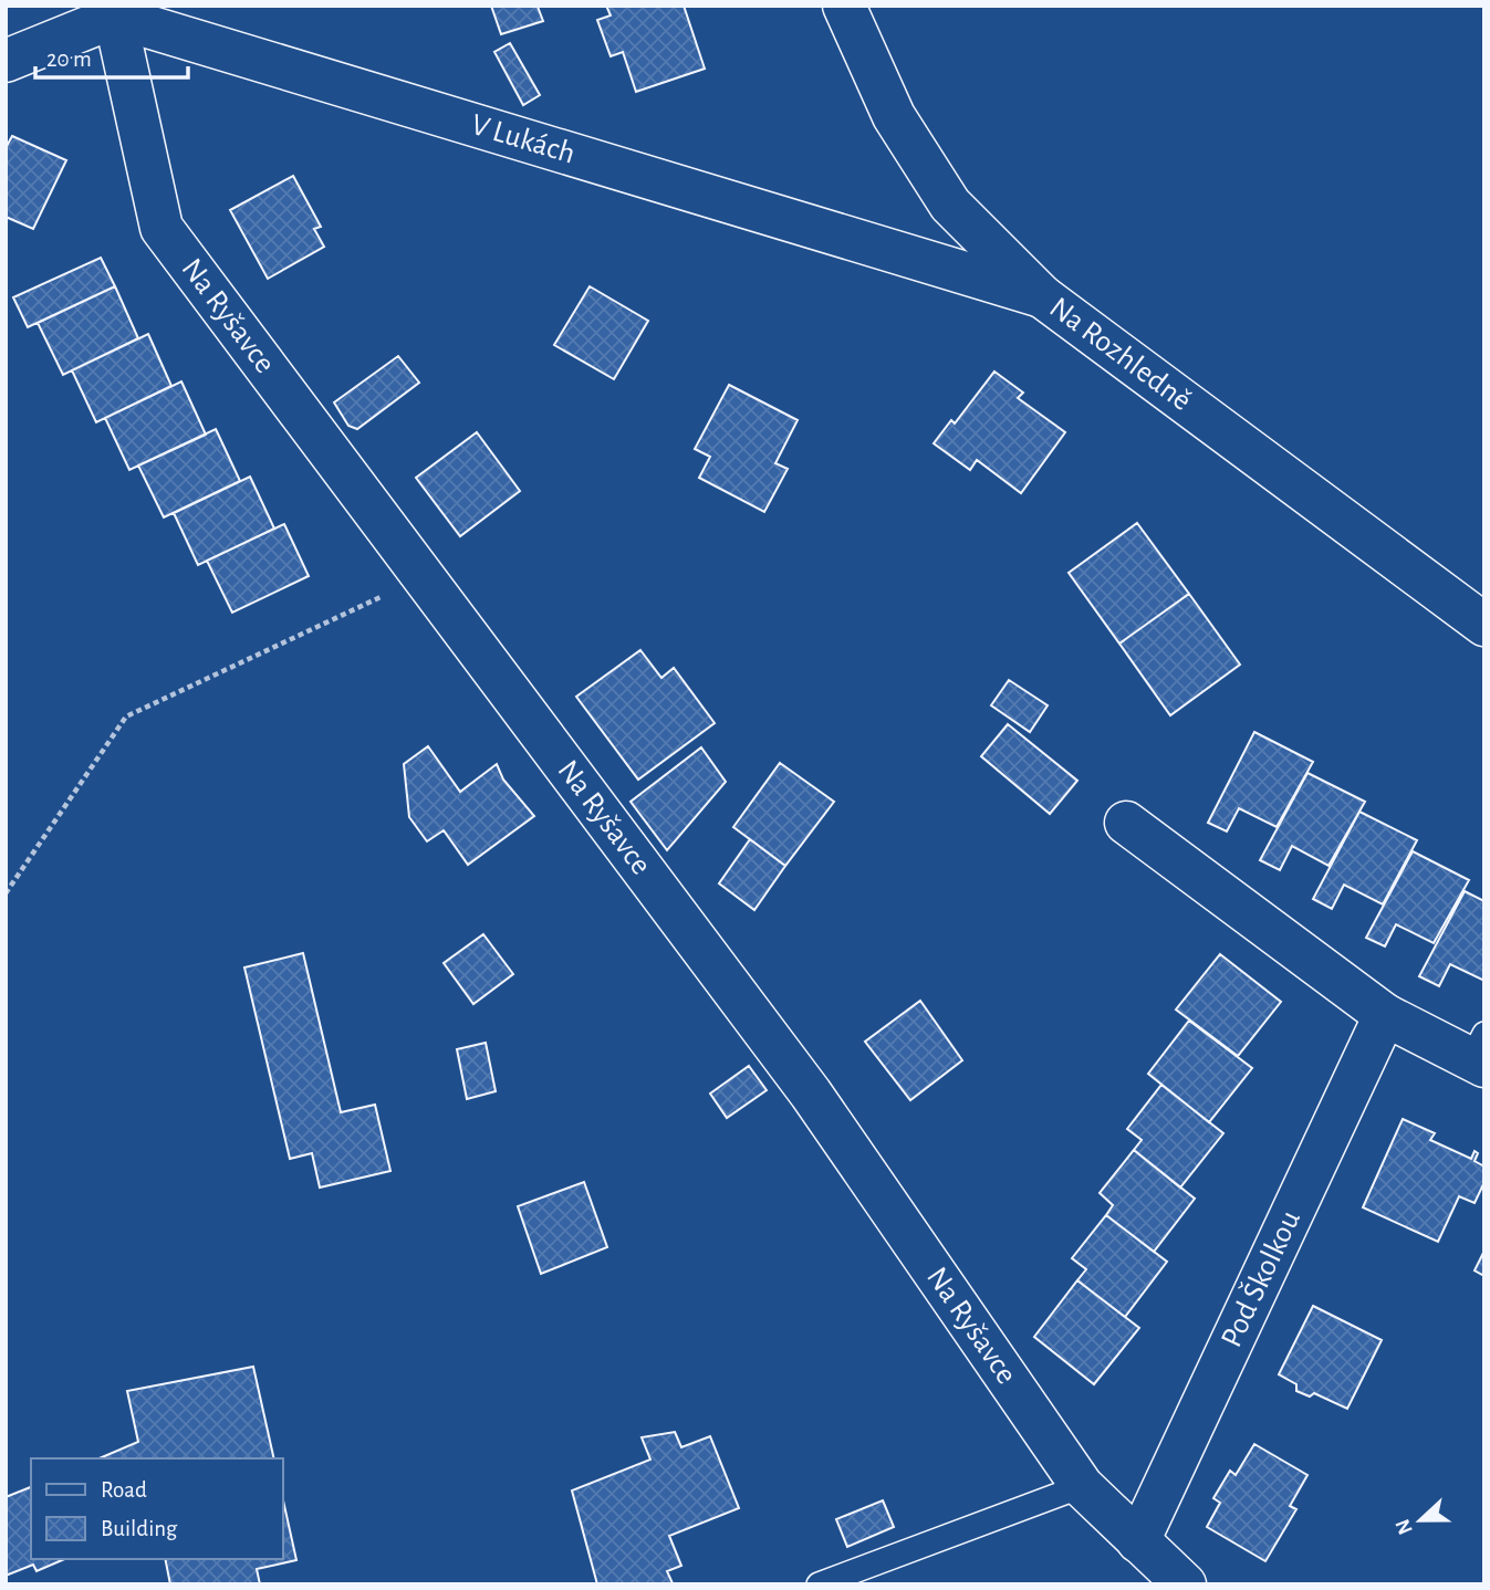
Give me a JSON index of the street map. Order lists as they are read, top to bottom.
{
  "streets": {
    "street": [
      "V Lukách",
      "Na Ryšavce",
      "Na Rozhledně",
      "Pod Školkou"
    ]
  },
  "crossings": [
    ["V Lukách", "Na Ryšavce"],
    ["V Lukách", "Na Rozhledně"],
    ["Na Ryšavce", "Pod Školkou"]
  ],
  "legend": ["Road", "Building"],
  "scale_bar": "20 m",
  "north": "left"
}
